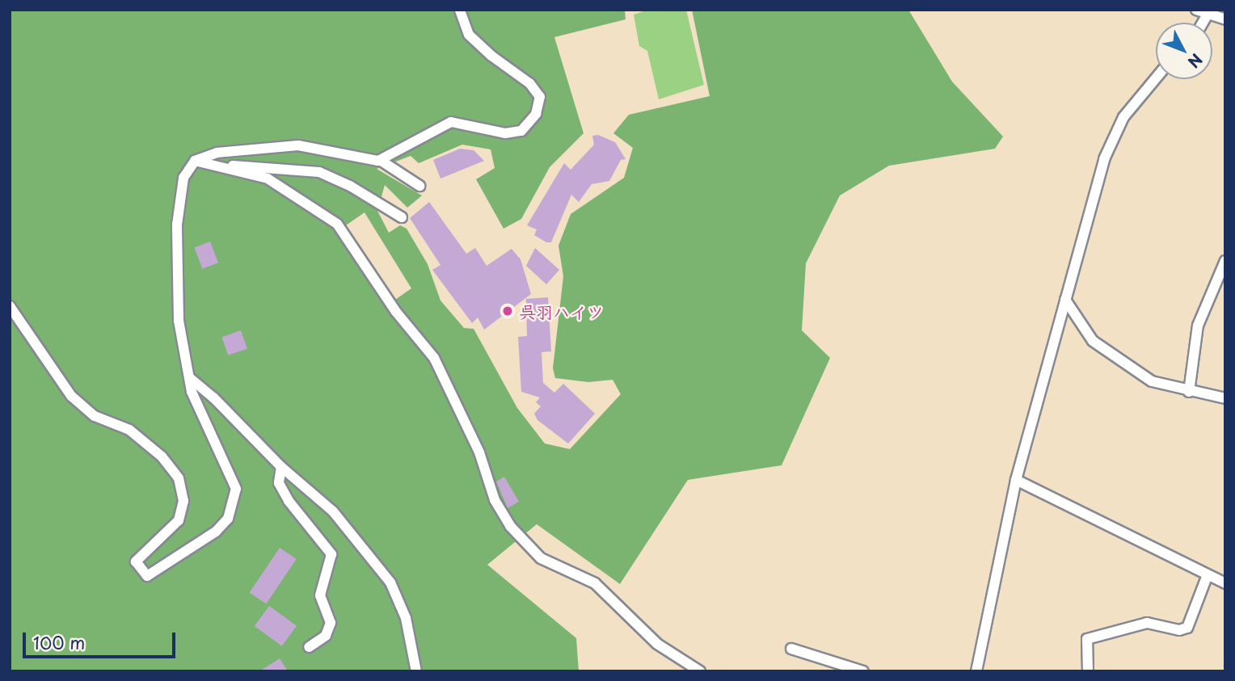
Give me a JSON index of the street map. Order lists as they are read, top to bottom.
{
  "places": ["呉羽ハイツ"],
  "scale_bar": "100 m",
  "north": "bottom right"
}
